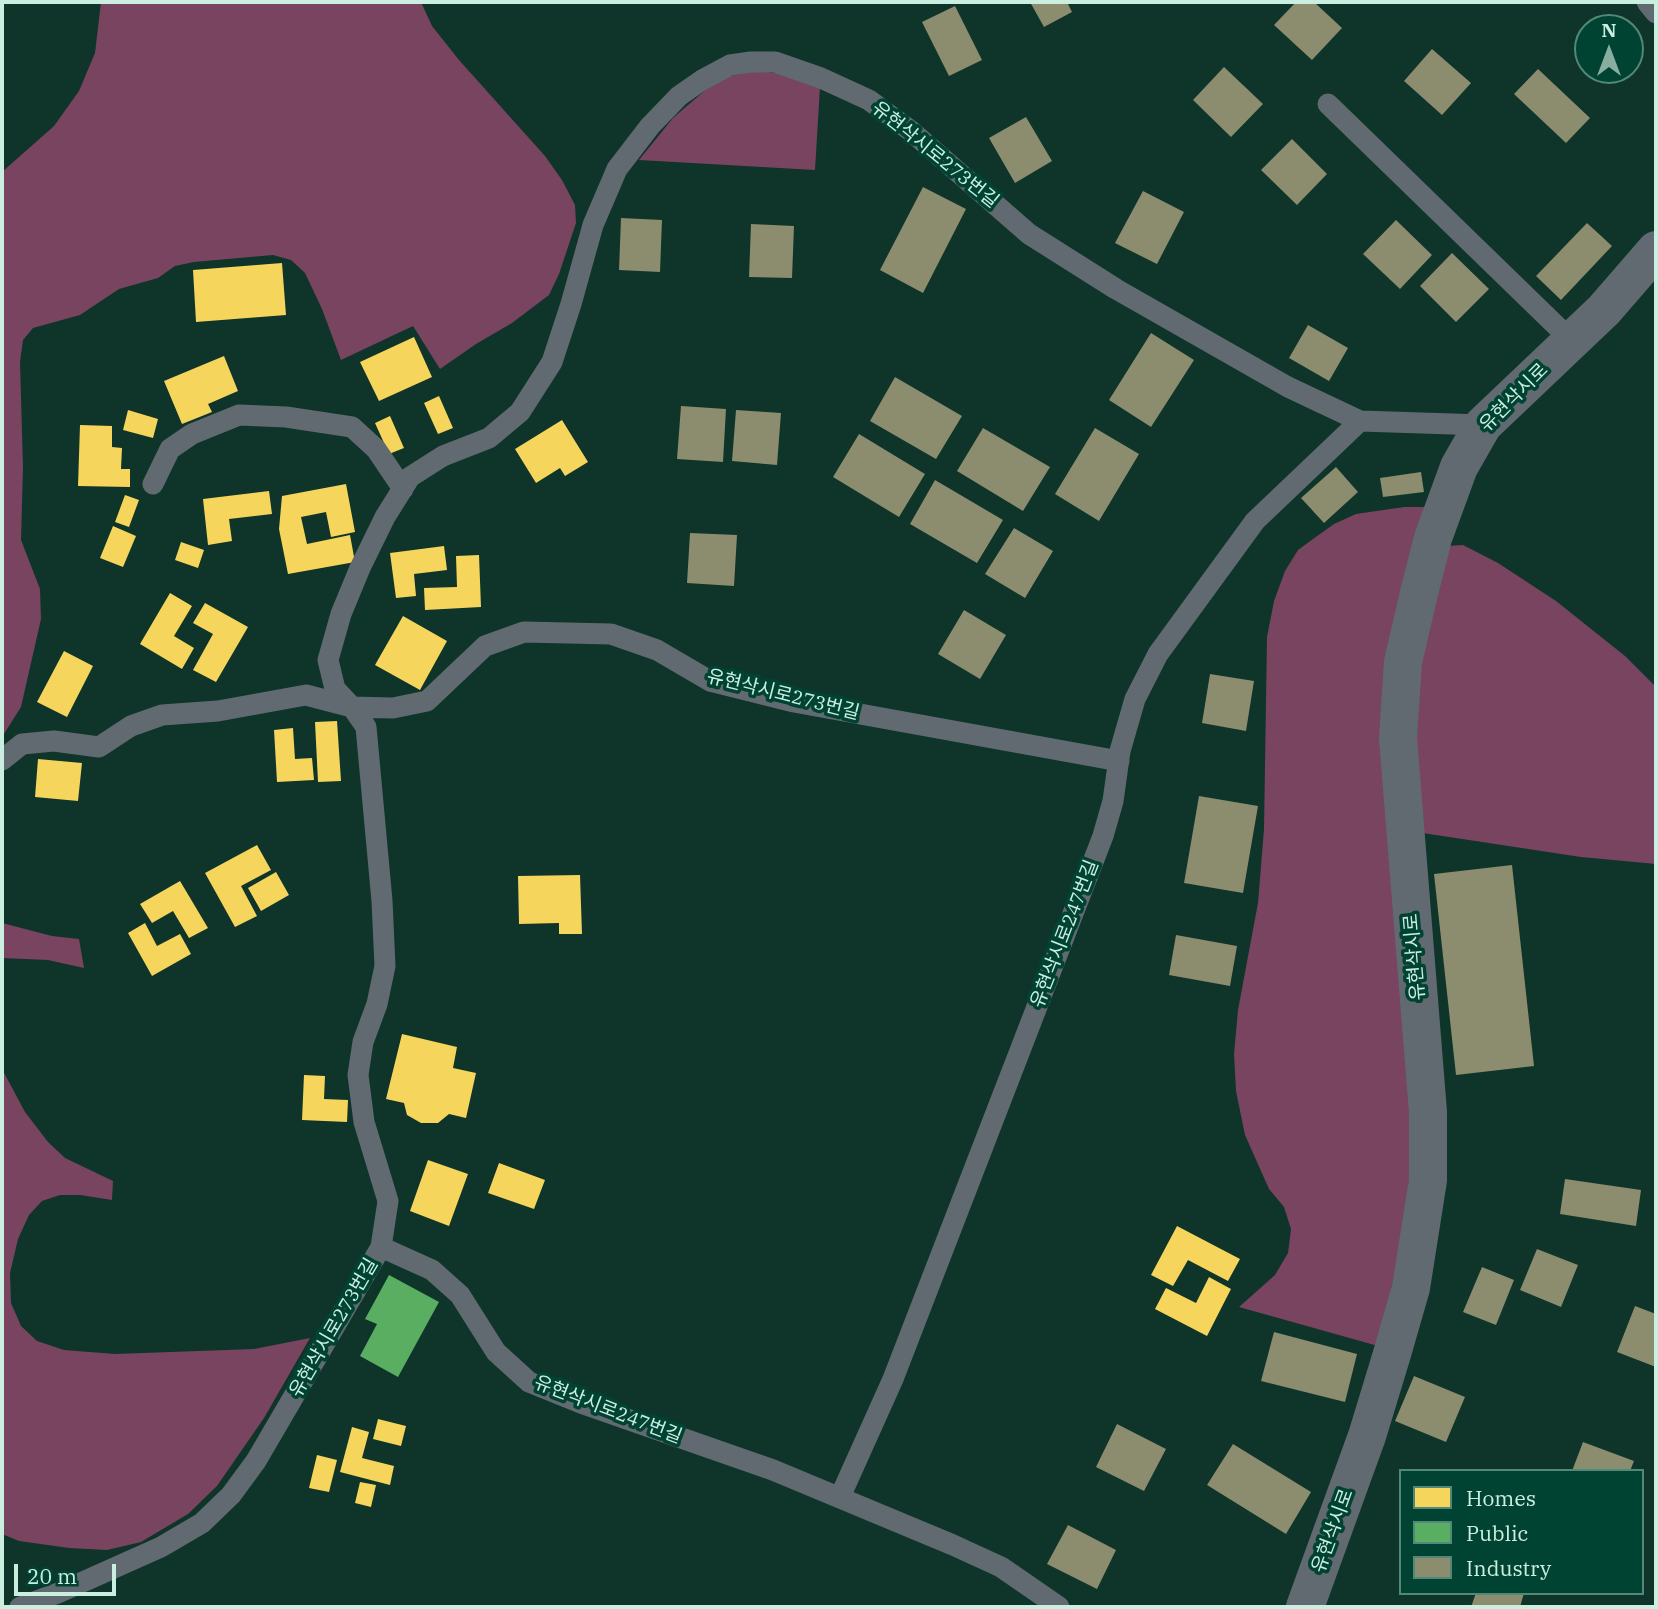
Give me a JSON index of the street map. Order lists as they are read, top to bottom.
{
  "streets": {
    "street": ["유현삭시로"],
    "lane": ["유현삭시로273번길", "유현삭시로247번길"]
  },
  "crossings": [
    ["유현삭시로273번길", "유현삭시로"],
    ["유현삭시로273번길", "유현삭시로247번길"]
  ],
  "legend": ["Homes", "Public", "Industry"],
  "scale_bar": "20 m",
  "north": "top"
}
